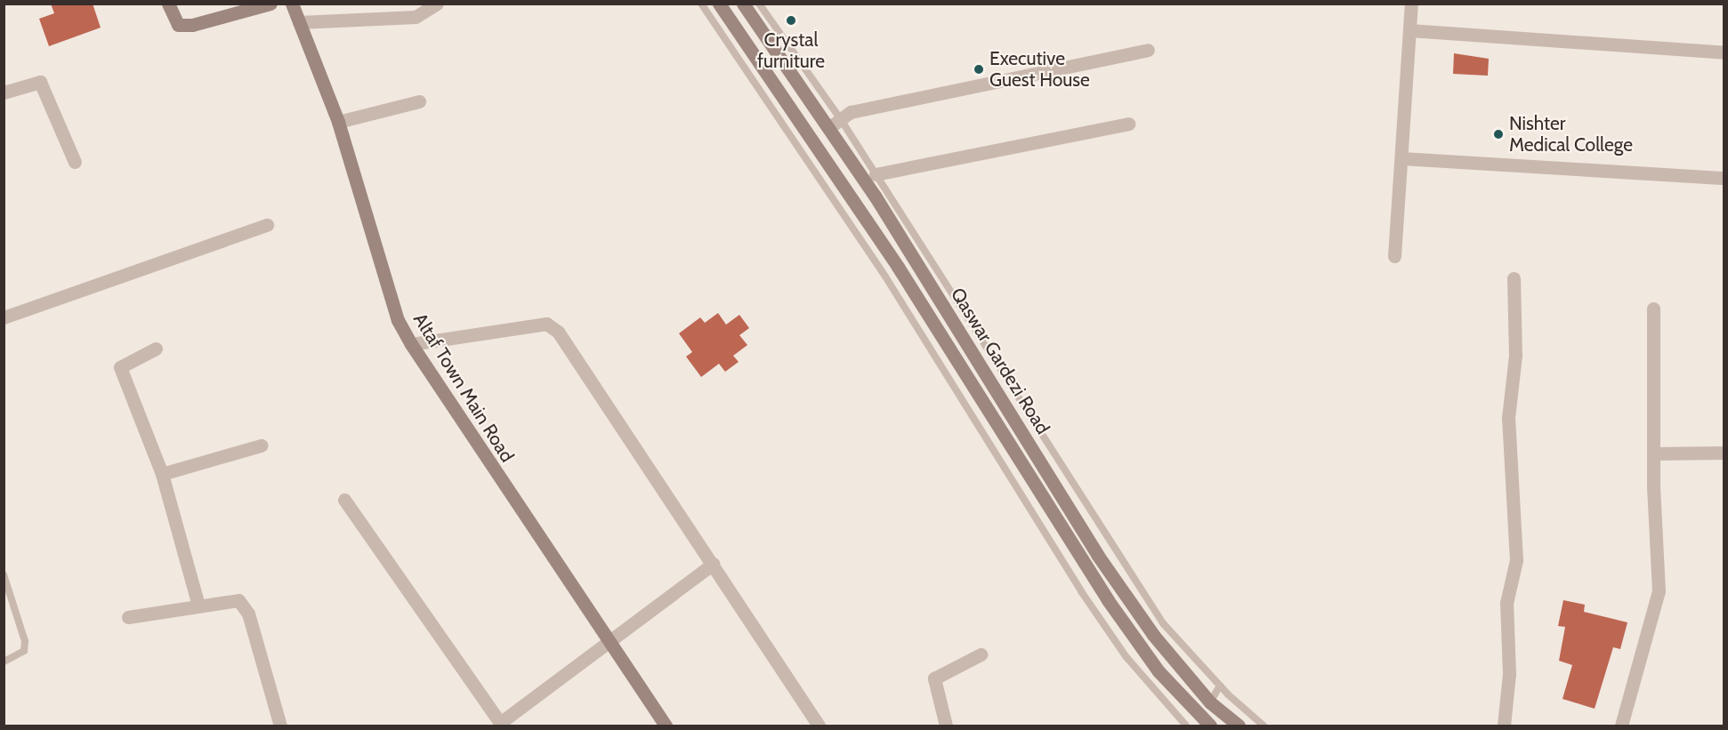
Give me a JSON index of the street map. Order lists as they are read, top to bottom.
{
  "streets": {
    "main road": ["Qaswar Gardezi Road", "Altaf Town Main Road"]
  },
  "places": ["Crystal furniture", "Executive Guest House", "Nishter Medical College"]
}
